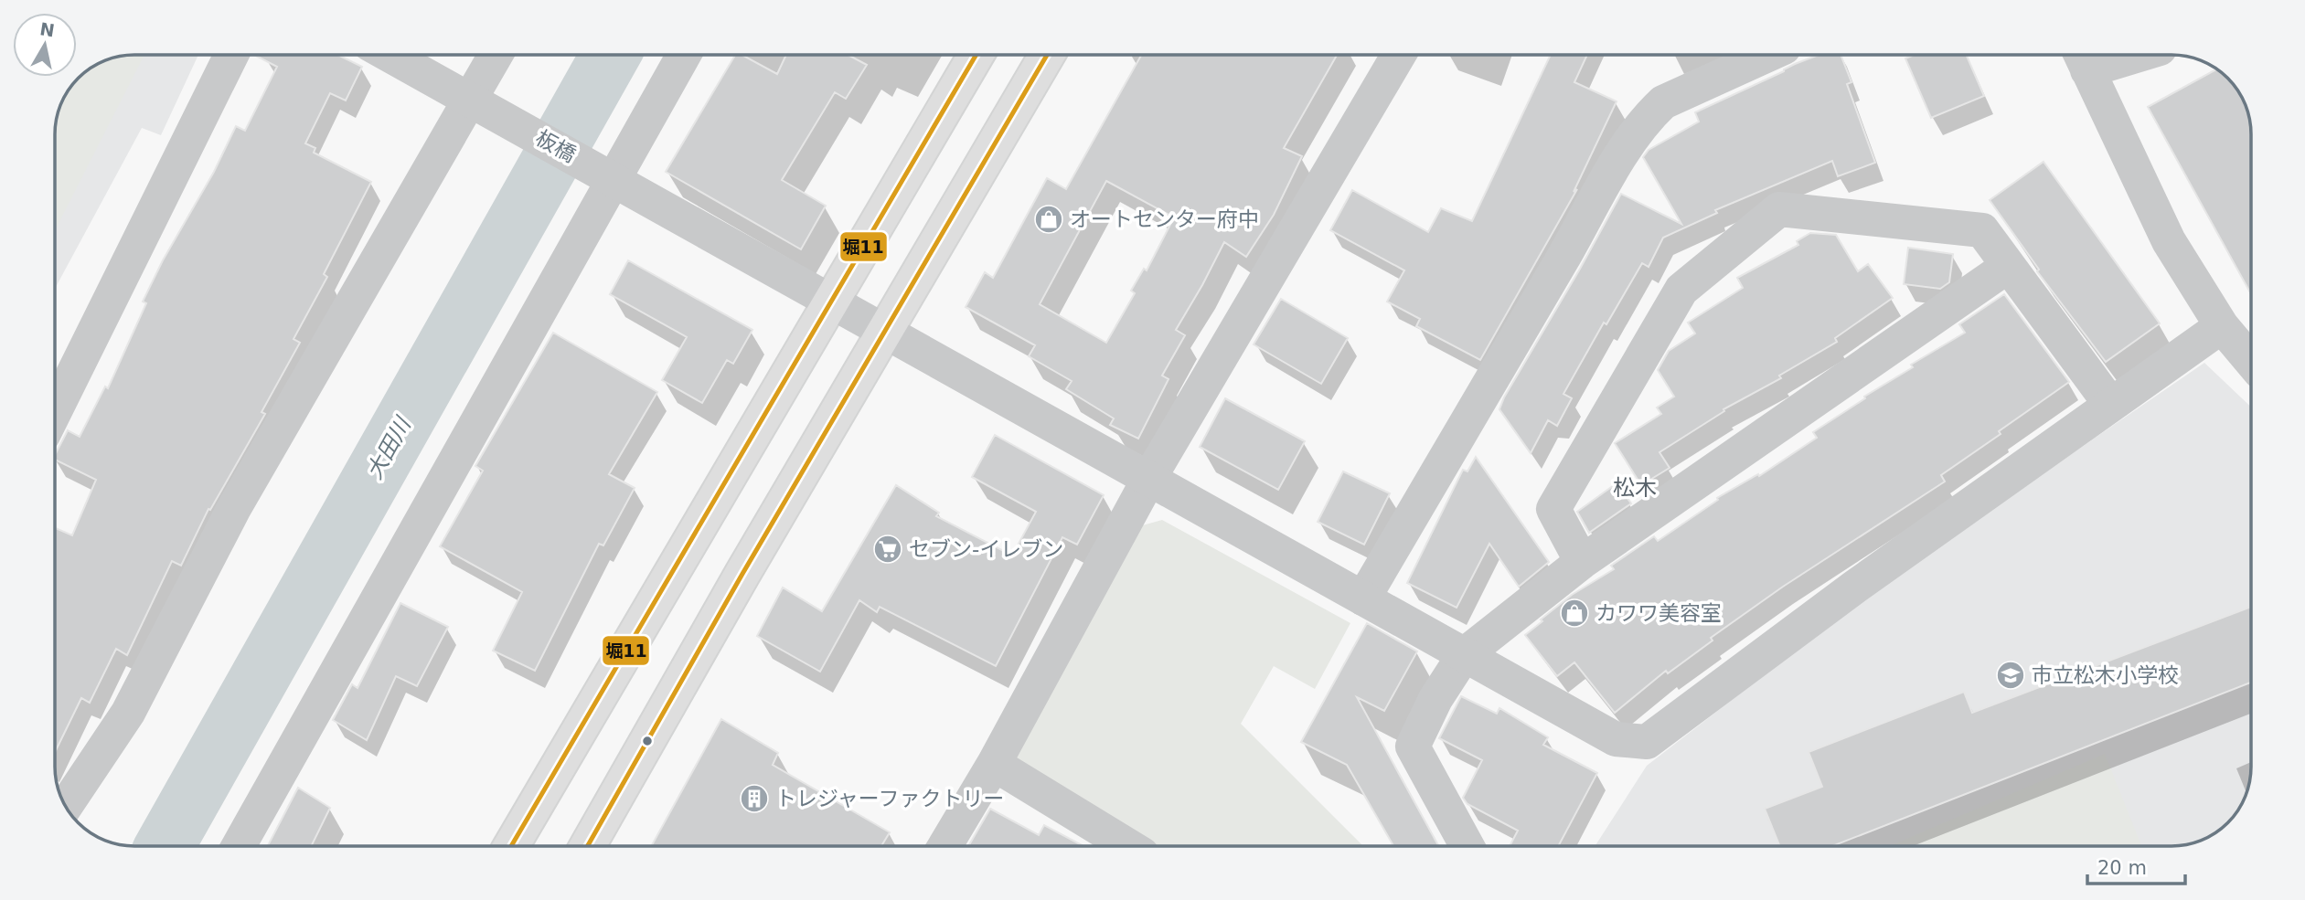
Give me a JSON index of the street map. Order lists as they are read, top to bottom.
{
  "streets": {
    "street": ["板橋"]
  },
  "districts": ["松木"],
  "water": ["大田川"],
  "places": {
    "shop": ["オートセンター府中", "カワワ美容室"],
    "supermarket": ["セブン-イレブン"],
    "school or university": ["市立松木小学校"],
    "building": ["トレジャーファクトリー"]
  },
  "lines": ["transit line 堀11"],
  "scale_bar": "20 m",
  "north": "top"
}
